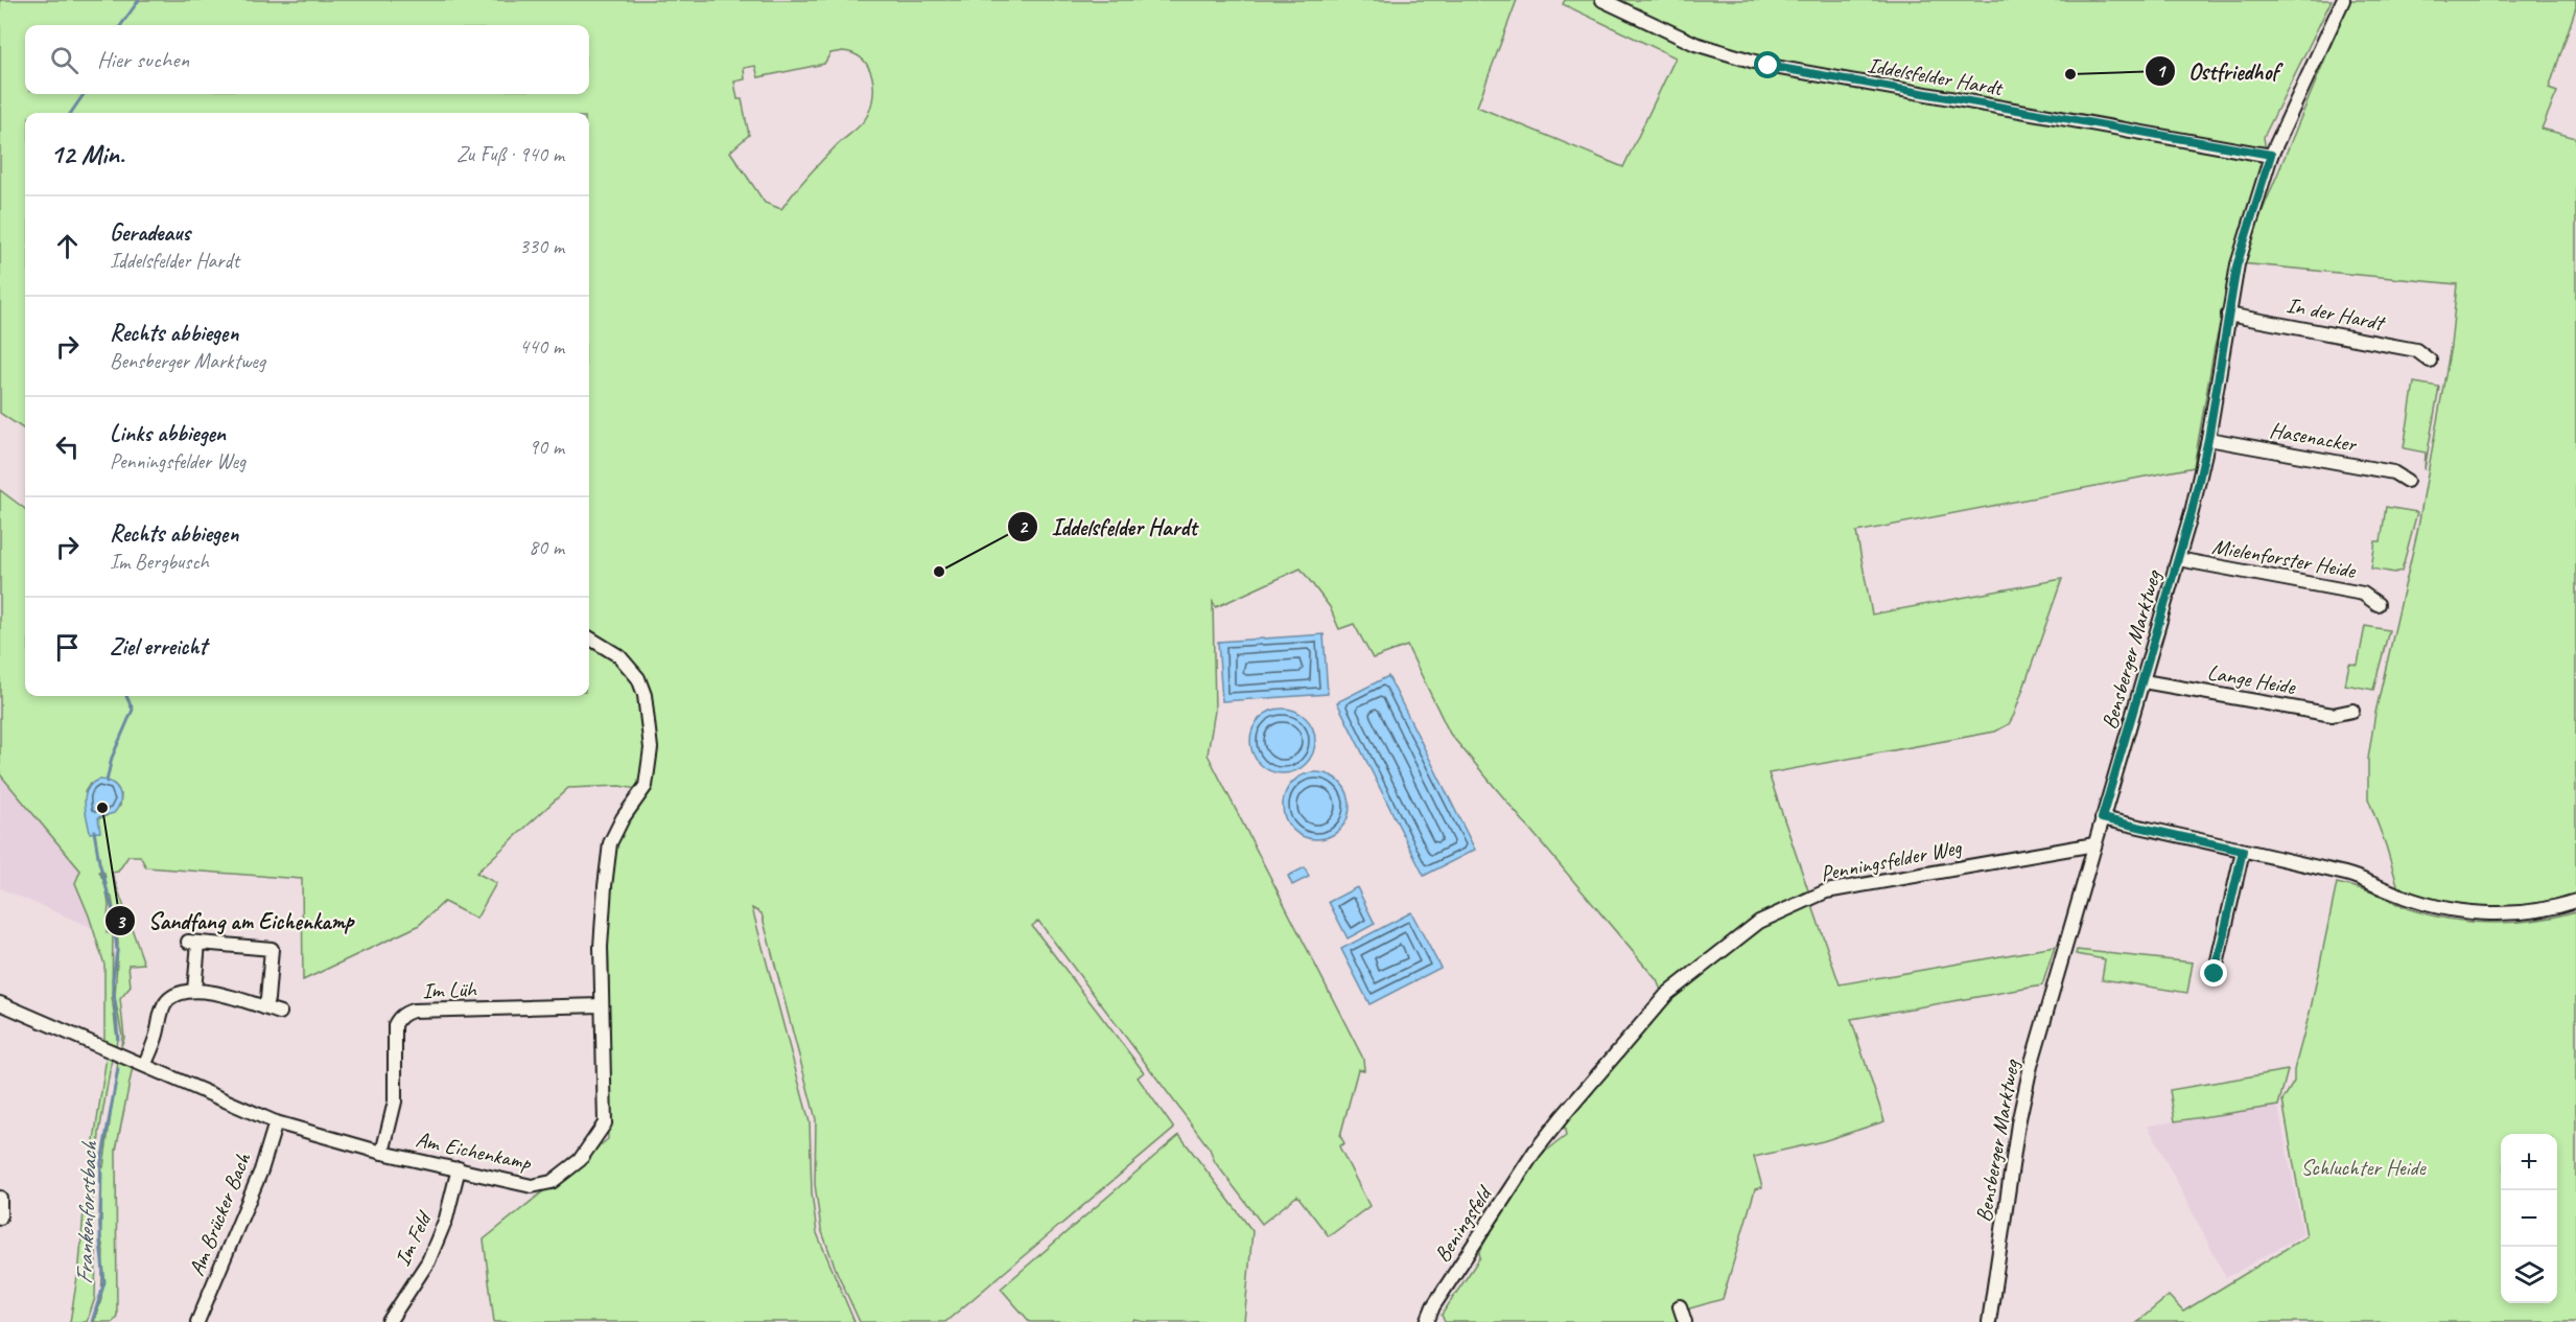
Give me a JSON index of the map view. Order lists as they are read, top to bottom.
{
  "streets": {
    "street": [
      "Iddelsfelder Hardt",
      "In der Hardt",
      "Hasenacker",
      "Mielenforster Heide",
      "Bensberger Marktweg",
      "Lange Heide",
      "Penningsfelder Weg",
      "Im Lüh",
      "Am Eichenkamp",
      "Am Brücker Bach",
      "Beningsfeld",
      "Im Feld"
    ]
  },
  "crossings": [
    ["Iddelsfelder Hardt", "Bensberger Marktweg"],
    ["In der Hardt", "Bensberger Marktweg"],
    ["Hasenacker", "Bensberger Marktweg"],
    ["Mielenforster Heide", "Bensberger Marktweg"],
    ["Bensberger Marktweg", "Lange Heide"],
    ["Bensberger Marktweg", "Penningsfelder Weg"],
    ["Penningsfelder Weg", "Beningsfeld"],
    ["Im Lüh", "Am Eichenkamp"],
    ["Am Eichenkamp", "Am Brücker Bach"],
    ["Am Eichenkamp", "Im Feld"]
  ],
  "water": ["Frankenforstbach"],
  "parks": ["Schluchter Heide"],
  "places": ["Ostfriedhof", "Iddelsfelder Hardt", "Sandfang am Eichenkamp"],
  "page": {
    "search": "Hier suchen",
    "heading": ["12 Min.", "Zu Fuß · 940 m"],
    "list": [
      ["Geradeaus", "Iddelsfelder Hardt", "330 m"],
      ["Rechts abbiegen", "Bensberger Marktweg", "440 m"],
      ["Links abbiegen", "Penningsfelder Weg", "90 m"],
      ["Rechts abbiegen", "Im Bergbusch", "80 m"],
      "Ziel erreicht"
    ],
    "map_buttons": ["+", "−"]
  }
}
